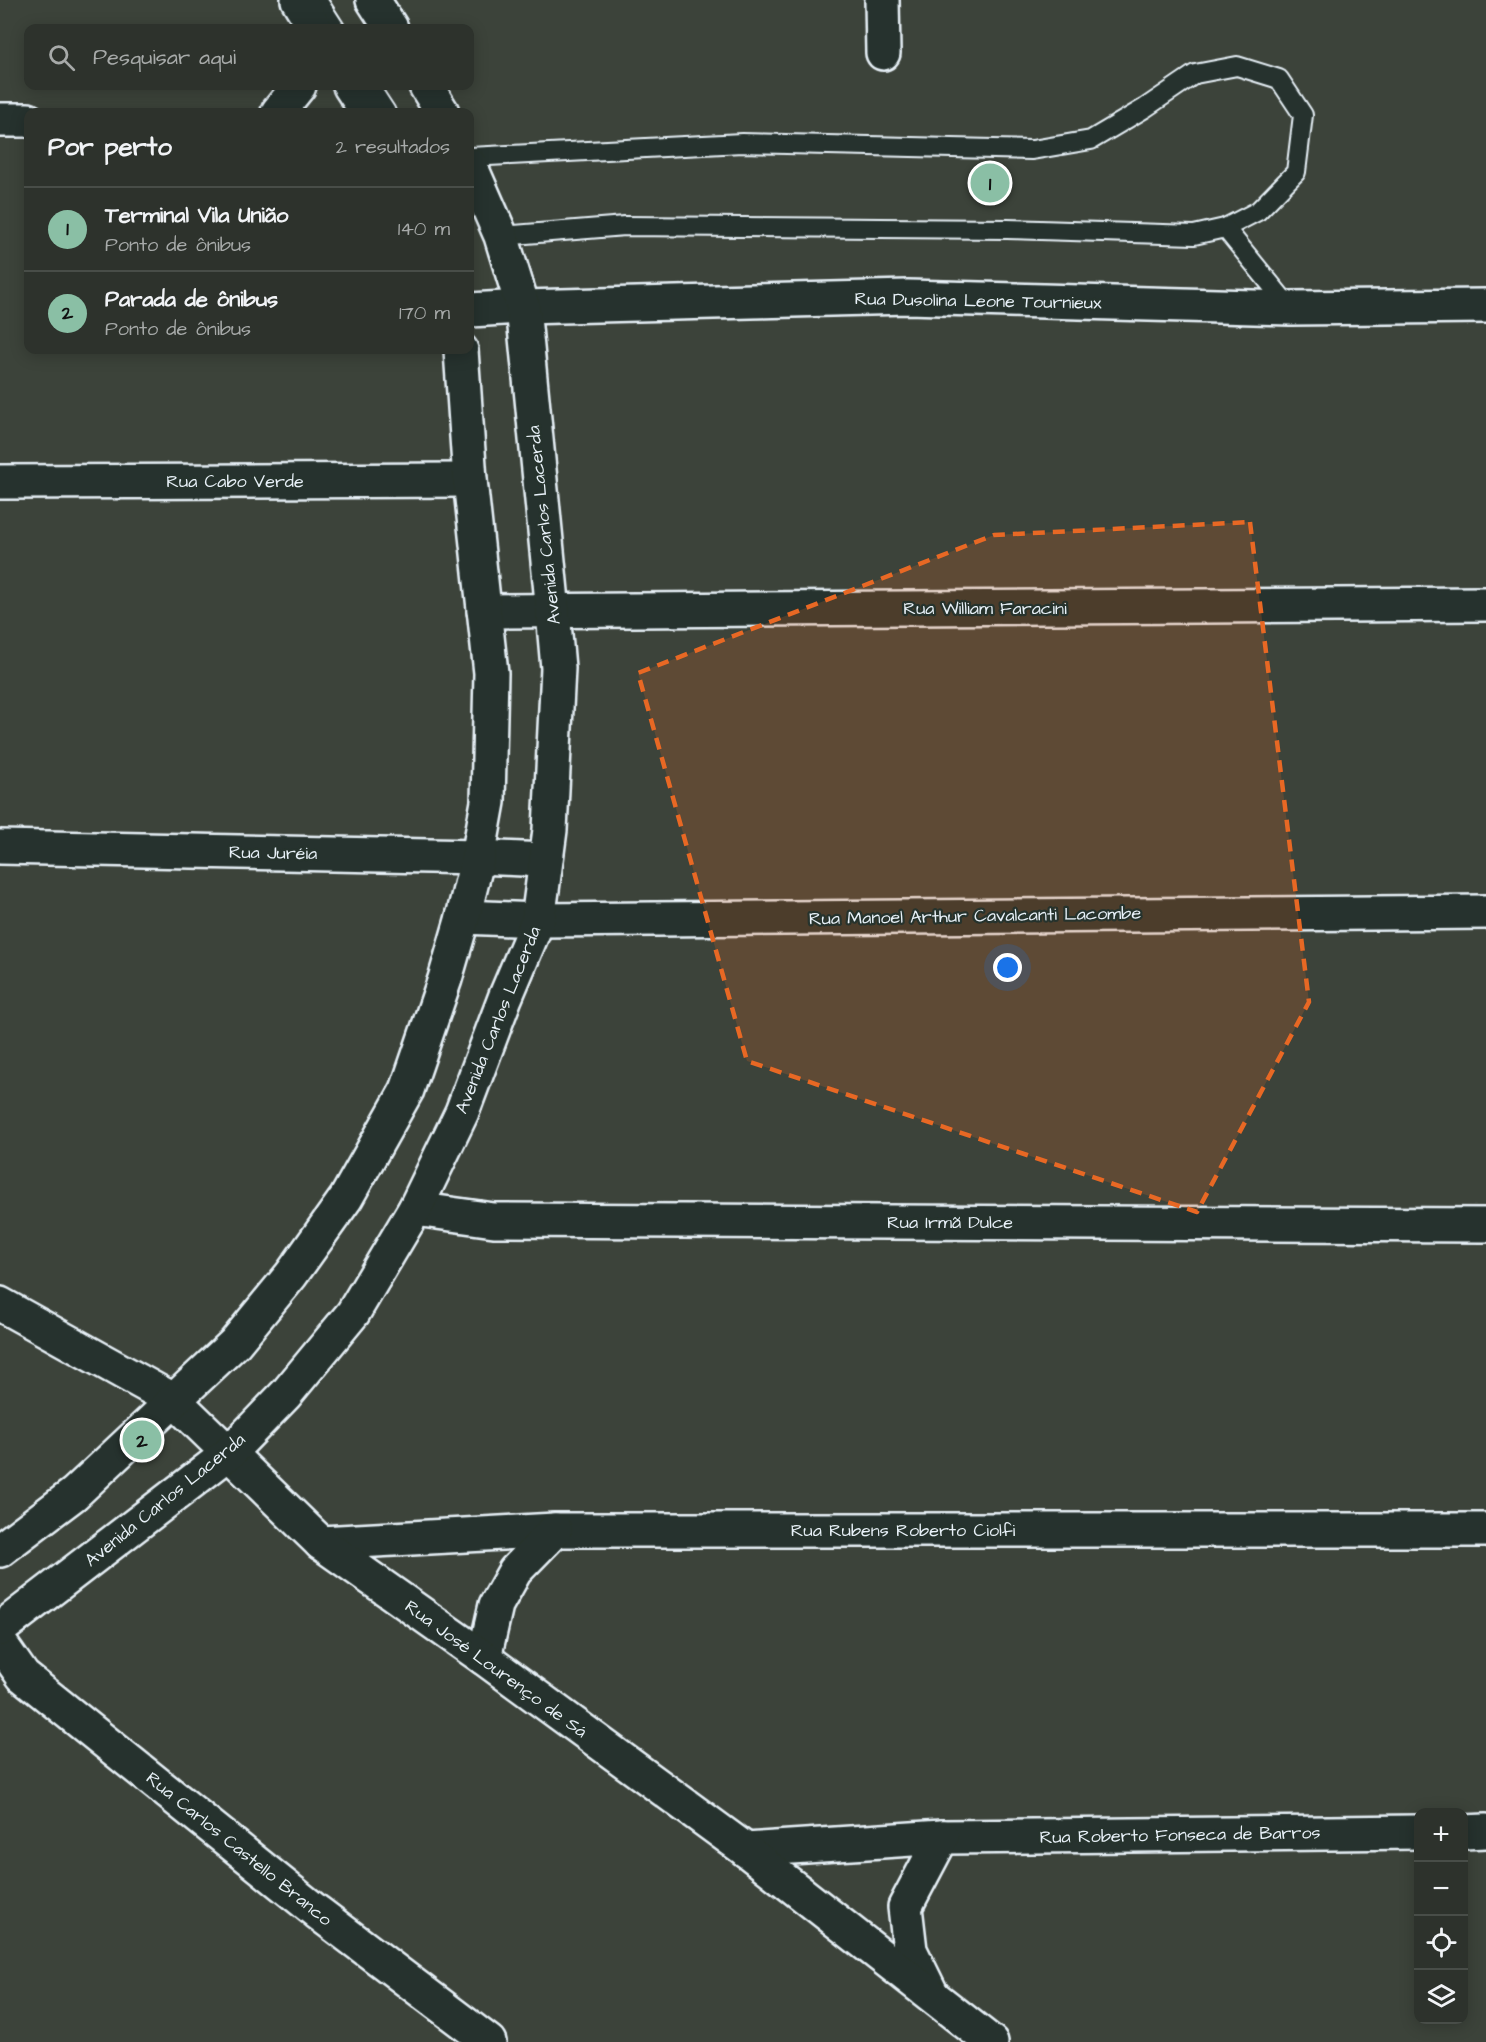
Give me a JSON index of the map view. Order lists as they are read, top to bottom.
{
  "streets": {
    "street": [
      "Rua Dusolina Leone Tournieux",
      "Rua Cabo Verde",
      "Avenida Carlos Lacerda",
      "Rua William Faracini",
      "Rua Juréia",
      "Rua Manoel Arthur Cavalcanti Lacombe",
      "Rua Irmã Dulce",
      "Rua Rubens Roberto Ciolfi",
      "Rua José Lourenço de Sá",
      "Rua Roberto Fonseca de Barros",
      "Rua Carlos Castello Branco"
    ]
  },
  "crossings": [
    ["Rua Dusolina Leone Tournieux", "Avenida Carlos Lacerda"],
    ["Avenida Carlos Lacerda", "Rua William Faracini"],
    ["Avenida Carlos Lacerda", "Rua Juréia"],
    ["Avenida Carlos Lacerda", "Rua Manoel Arthur Cavalcanti Lacombe"],
    ["Avenida Carlos Lacerda", "Rua Irmã Dulce"],
    ["Avenida Carlos Lacerda", "Rua José Lourenço de Sá"],
    ["Rua Rubens Roberto Ciolfi", "Rua José Lourenço de Sá"],
    ["Rua José Lourenço de Sá", "Rua Roberto Fonseca de Barros"]
  ],
  "page": {
    "search": "Pesquisar aqui",
    "heading": ["Por perto", "2 resultados"],
    "pins": ["1", "2"],
    "list": [
      {
        "mark": "1",
        "name": "Terminal Vila União",
        "note": "Ponto de ônibus",
        "value": "140 m"
      },
      {
        "mark": "2",
        "name": "Parada de ônibus",
        "note": "Ponto de ônibus",
        "value": "170 m"
      }
    ],
    "map_buttons": ["+", "−"]
  }
}
